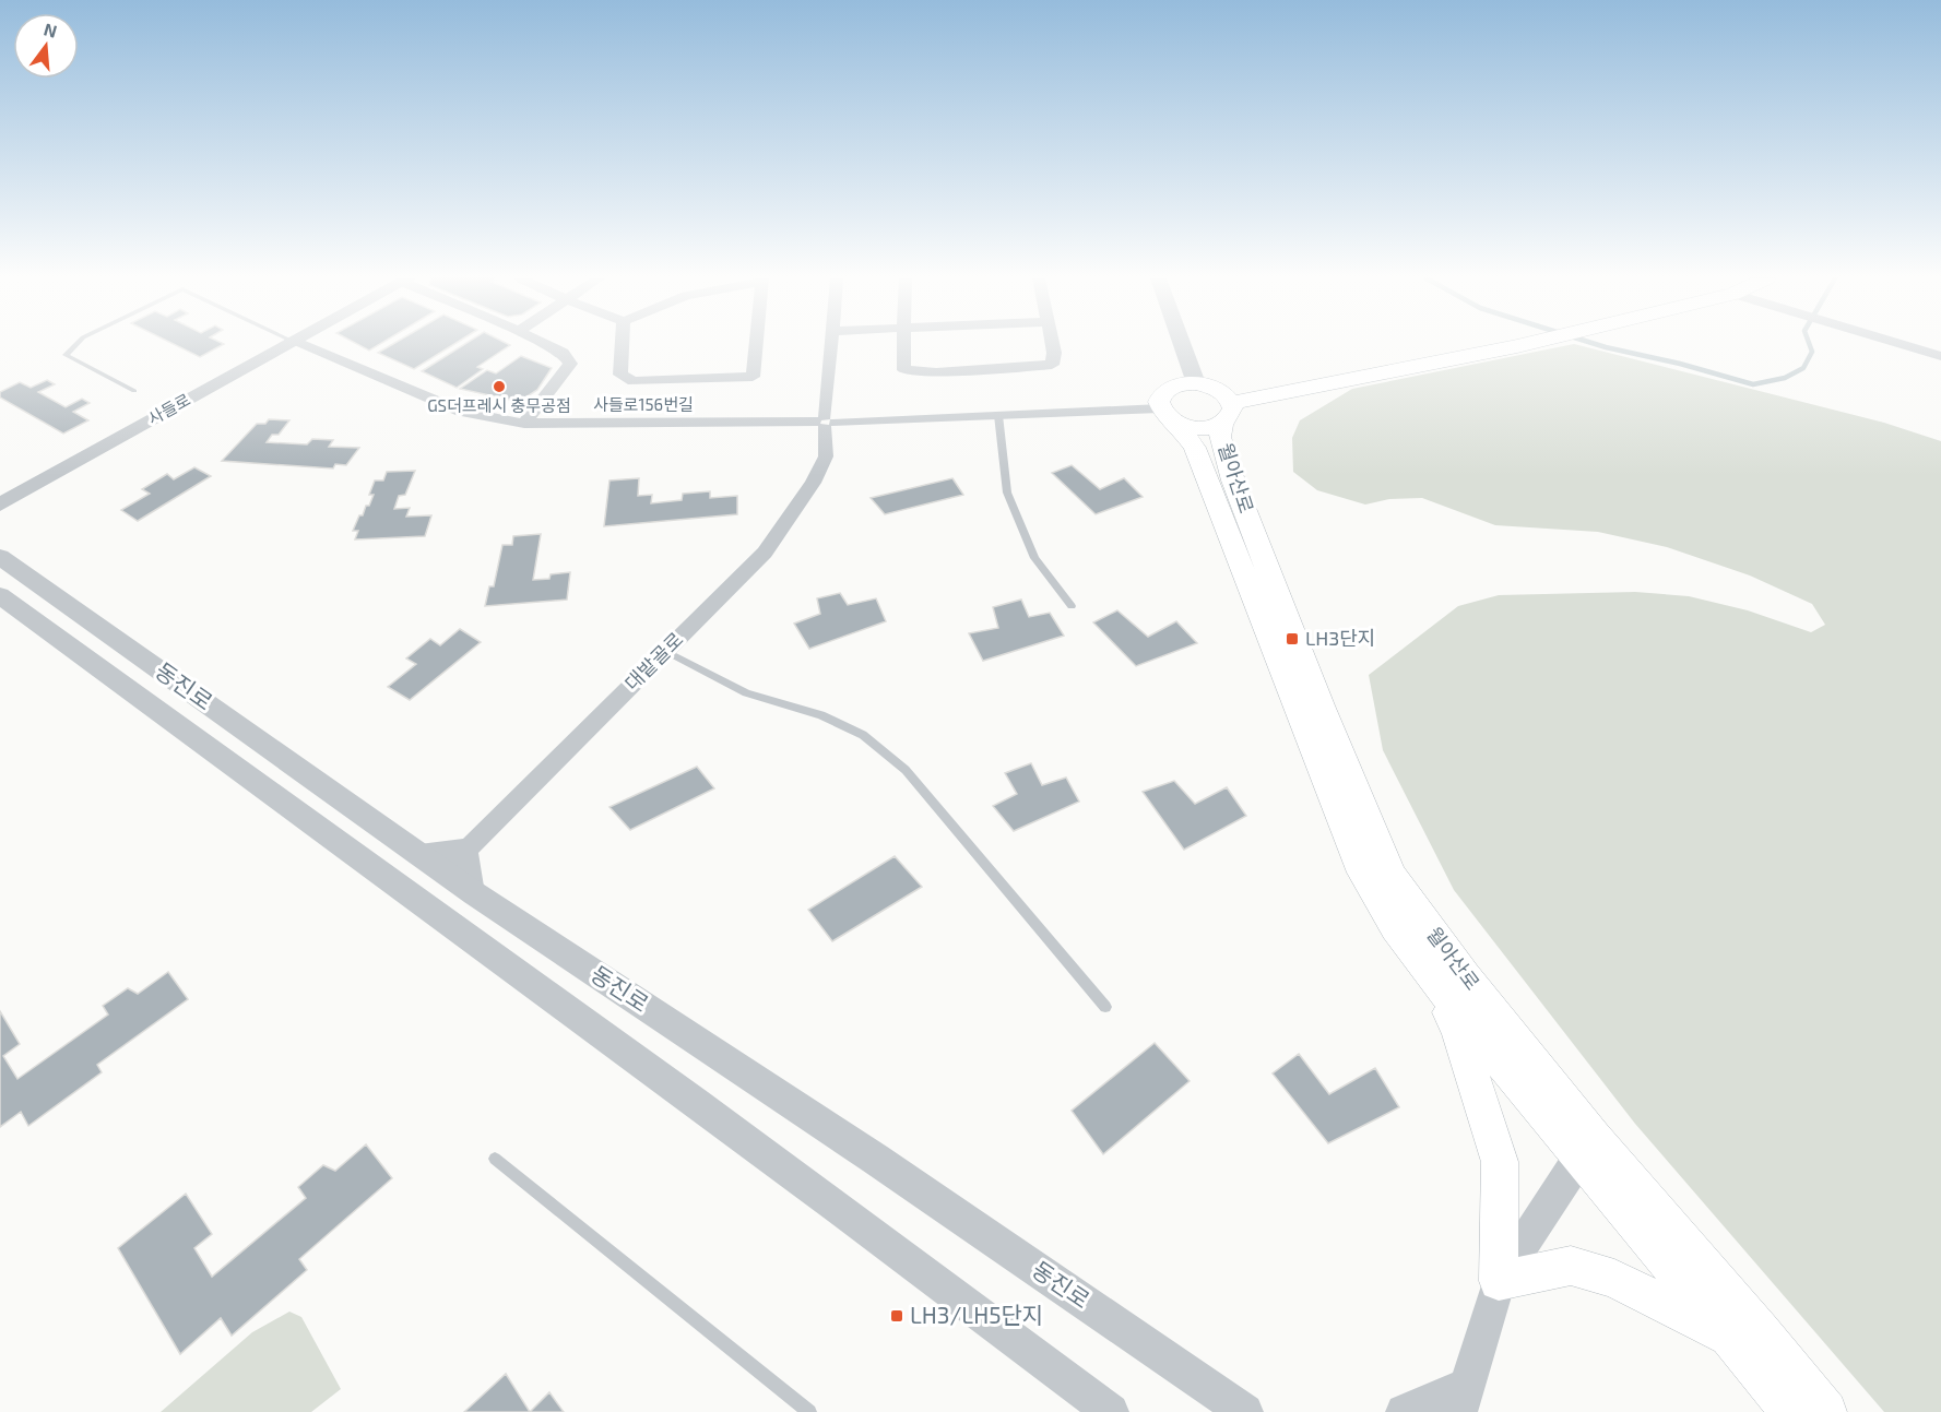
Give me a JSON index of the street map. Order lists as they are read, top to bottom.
{
  "streets": {
    "main road": ["월아산로"],
    "street": [
      "사들로156번길",
      "사들로",
      "대밭골로",
      "동진로"
    ]
  },
  "crossings": [
    ["사들로156번길", "대밭골로"],
    ["대밭골로", "동진로"]
  ],
  "places": {
    "other": ["GS더프레시 충무공점"],
    "transit": ["LH3단지", "LH3/LH5단지"]
  },
  "north": "top"
}
